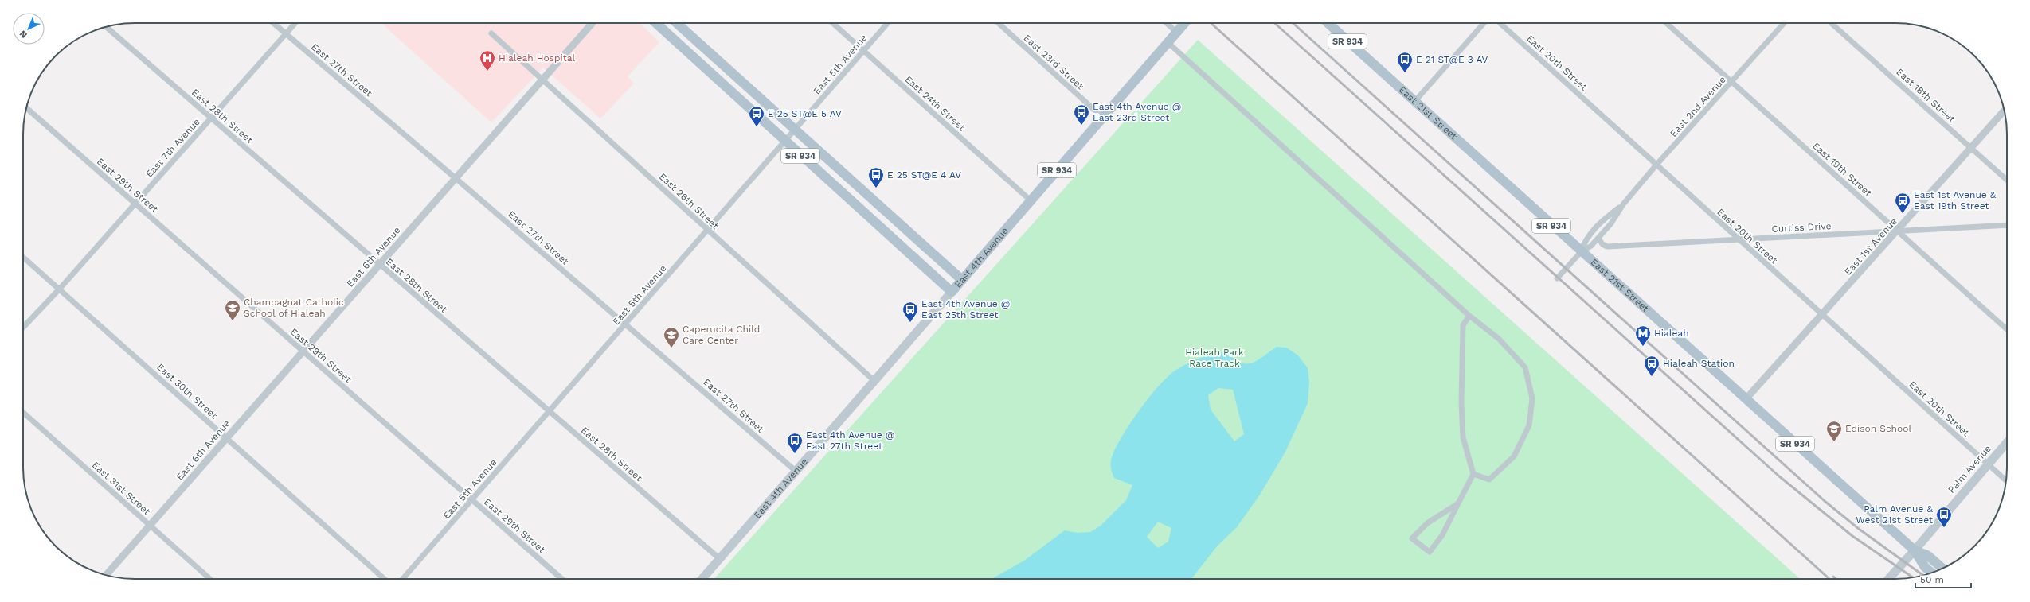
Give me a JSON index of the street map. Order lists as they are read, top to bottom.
{
  "streets": {
    "main road": [
      "SR 934",
      "East 21st Street",
      "East 4th Avenue",
      "Palm Avenue"
    ],
    "street": [
      "East 23rd Street",
      "East 20th Street",
      "East 5th Avenue",
      "East 27th Street",
      "East 18th Street",
      "East 24th Street",
      "East 2nd Avenue",
      "East 28th Street",
      "East 7th Avenue",
      "East 19th Street",
      "East 29th Street",
      "East 26th Street",
      "Curtiss Drive",
      "East 1st Avenue",
      "East 6th Avenue",
      "East 30th Street",
      "East 31st Street"
    ]
  },
  "crossings": [
    ["SR 934", "East 5th Avenue"],
    ["SR 934", "East 21st Street"],
    ["SR 934", "East 4th Avenue"],
    ["SR 934", "Palm Avenue"],
    ["East 23rd Street", "East 4th Avenue"],
    ["East 20th Street", "East 2nd Avenue"],
    ["East 20th Street", "Curtiss Drive"],
    ["East 20th Street", "East 1st Avenue"],
    ["East 20th Street", "Palm Avenue"],
    ["East 5th Avenue", "East 27th Street"],
    ["East 5th Avenue", "East 24th Street"],
    ["East 5th Avenue", "East 28th Street"],
    ["East 5th Avenue", "East 29th Street"],
    ["East 5th Avenue", "East 26th Street"],
    ["East 27th Street", "East 7th Avenue"],
    ["East 27th Street", "East 6th Avenue"],
    ["East 27th Street", "East 4th Avenue"],
    ["East 18th Street", "East 1st Avenue"],
    ["East 24th Street", "East 4th Avenue"],
    ["East 2nd Avenue", "East 21st Street"],
    ["East 2nd Avenue", "East 19th Street"],
    ["East 2nd Avenue", "Curtiss Drive"],
    ["East 21st Street", "East 1st Avenue"],
    ["East 21st Street", "Palm Avenue"],
    ["East 28th Street", "East 7th Avenue"],
    ["East 28th Street", "East 6th Avenue"],
    ["East 28th Street", "East 4th Avenue"],
    ["East 7th Avenue", "East 29th Street"],
    ["East 7th Avenue", "East 30th Street"],
    ["East 19th Street", "Curtiss Drive"],
    ["East 19th Street", "East 1st Avenue"],
    ["East 29th Street", "East 6th Avenue"],
    ["East 26th Street", "East 6th Avenue"],
    ["East 26th Street", "East 4th Avenue"],
    ["Curtiss Drive", "East 1st Avenue"],
    ["East 6th Avenue", "East 30th Street"],
    ["East 6th Avenue", "East 31st Street"]
  ],
  "parks": ["Hialeah Park Race Track"],
  "places": {
    "hospital": ["Hialeah Hospital"],
    "bus stop": [
      "E 21 ST@E 3 AV",
      "East 4th Avenue @ East 23rd Street",
      "E 25 ST@E 5 AV",
      "E 25 ST@E 4 AV",
      "East 1st Avenue & East 19th Street",
      "East 4th Avenue @ East 25th Street",
      "Hialeah Station",
      "East 4th Avenue @ East 27th Street",
      "Palm Avenue & West 21st Street"
    ],
    "school or university": ["Champagnat Catholic School of Hialeah", "Caperucita Child Care Center", "Edison School"],
    "metro station": ["Hialeah"]
  },
  "scale_bar": "50 m",
  "north": "bottom left"
}
